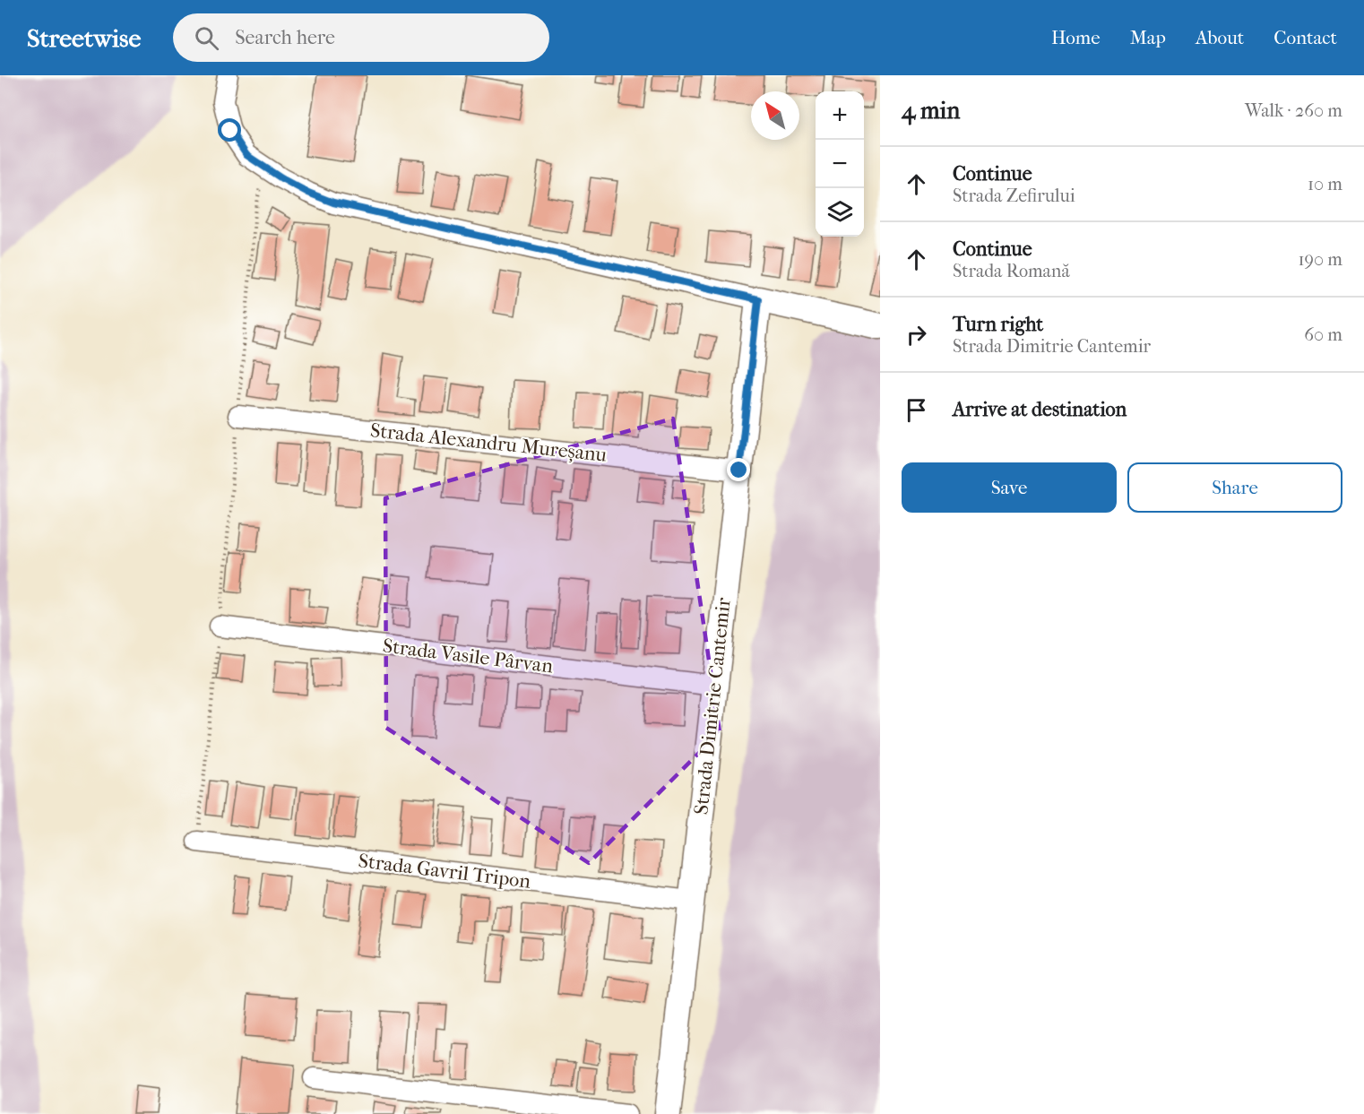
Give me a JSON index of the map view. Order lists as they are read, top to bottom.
{
  "streets": {
    "street": [
      "Strada Alexandru Mureșanu",
      "Strada Vasile Pârvan",
      "Strada Dimitrie Cantemir",
      "Strada Gavril Tripon"
    ]
  },
  "crossings": [
    ["Strada Alexandru Mureșanu", "Strada Dimitrie Cantemir"],
    ["Strada Vasile Pârvan", "Strada Dimitrie Cantemir"],
    ["Strada Dimitrie Cantemir", "Strada Gavril Tripon"]
  ],
  "north": "top left",
  "page": {
    "header": "Streetwise",
    "search": "Search here",
    "nav": [
      "Home",
      "Map",
      "About",
      "Contact"
    ],
    "heading": ["4 min", "Walk · 260 m"],
    "map_buttons": ["+", "−"],
    "list": [
      ["Continue", "Strada Zefirului", "10 m"],
      ["Continue", "Strada Romană", "190 m"],
      ["Turn right", "Strada Dimitrie Cantemir", "60 m"],
      "Arrive at destination"
    ],
    "buttons": ["Save", "Share"]
  }
}
